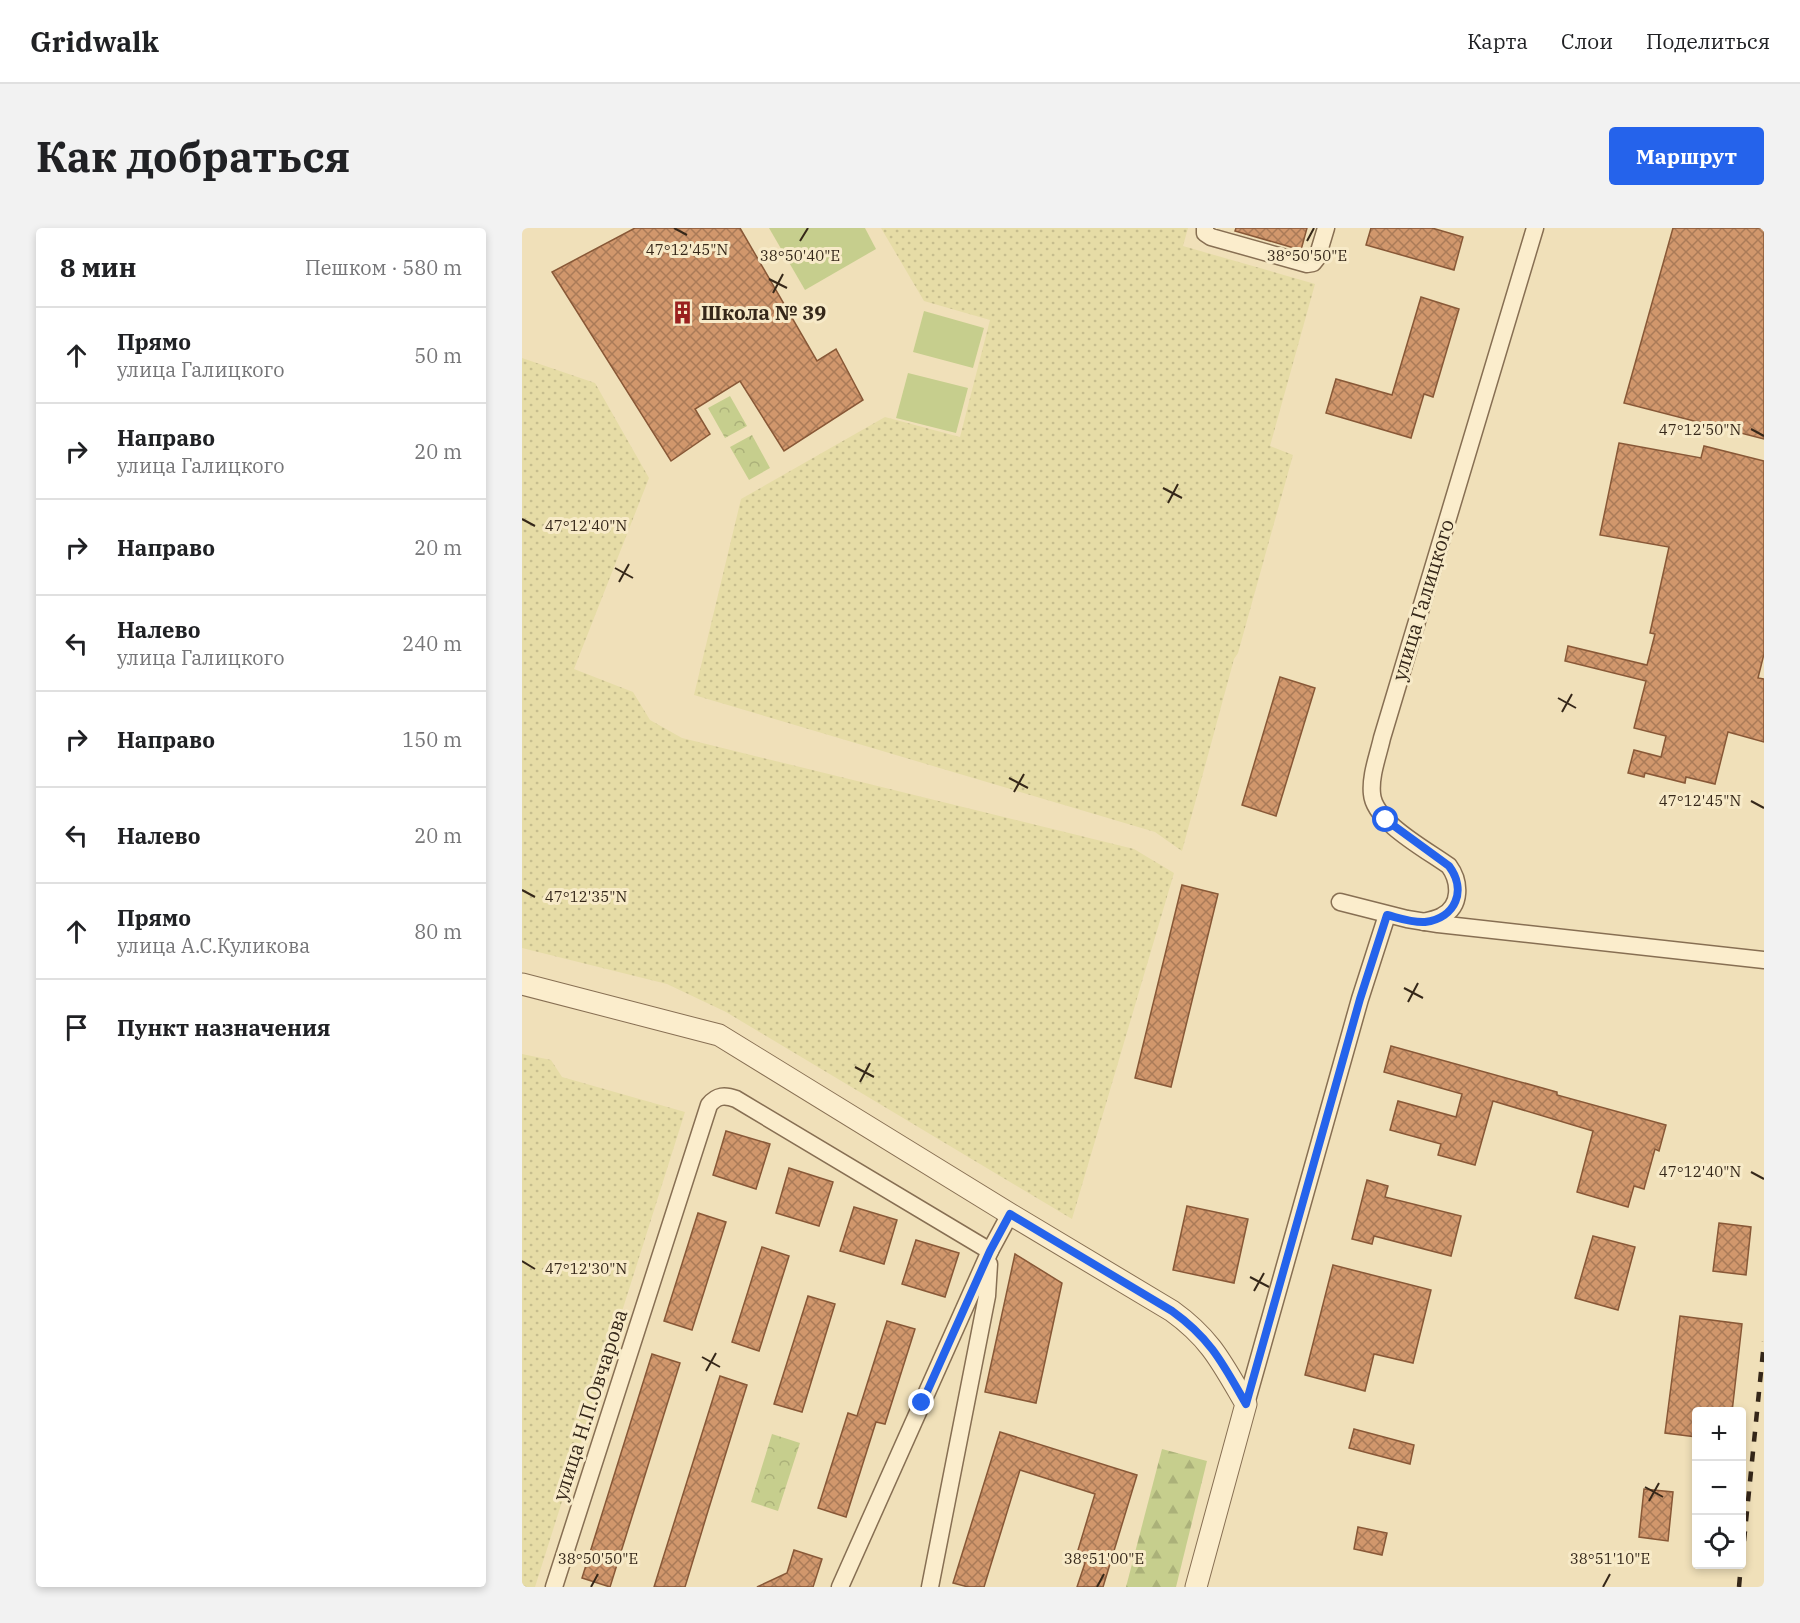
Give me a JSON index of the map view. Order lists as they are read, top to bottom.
{
  "streets": {
    "street": ["улица Галицкого", "улица Н.П.Овчарова"]
  },
  "places": {
    "building": ["Школа № 39"]
  },
  "page": {
    "header": "Gridwalk",
    "nav": ["Карта", "Слои", "Поделиться"],
    "buttons": "Маршрут",
    "title": "Как добраться",
    "heading": ["8 мин", "Пешком · 580 m"],
    "list": [
      ["Прямо", "улица Галицкого", "50 m"],
      ["Направо", "улица Галицкого", "20 m"],
      ["Направо", "20 m"],
      ["Налево", "улица Галицкого", "240 m"],
      ["Направо", "150 m"],
      ["Налево", "20 m"],
      ["Прямо", "улица А.С.Куликова", "80 m"],
      "Пункт назначения"
    ],
    "map_buttons": ["+", "−"]
  },
  "coordinates": [
    "47°12'45\"N",
    "38°50'40\"E",
    "38°50'50\"E",
    "47°12'50\"N",
    "47°12'40\"N",
    "47°12'35\"N",
    "47°12'30\"N",
    "38°51'00\"E",
    "38°51'10\"E"
  ]
}
